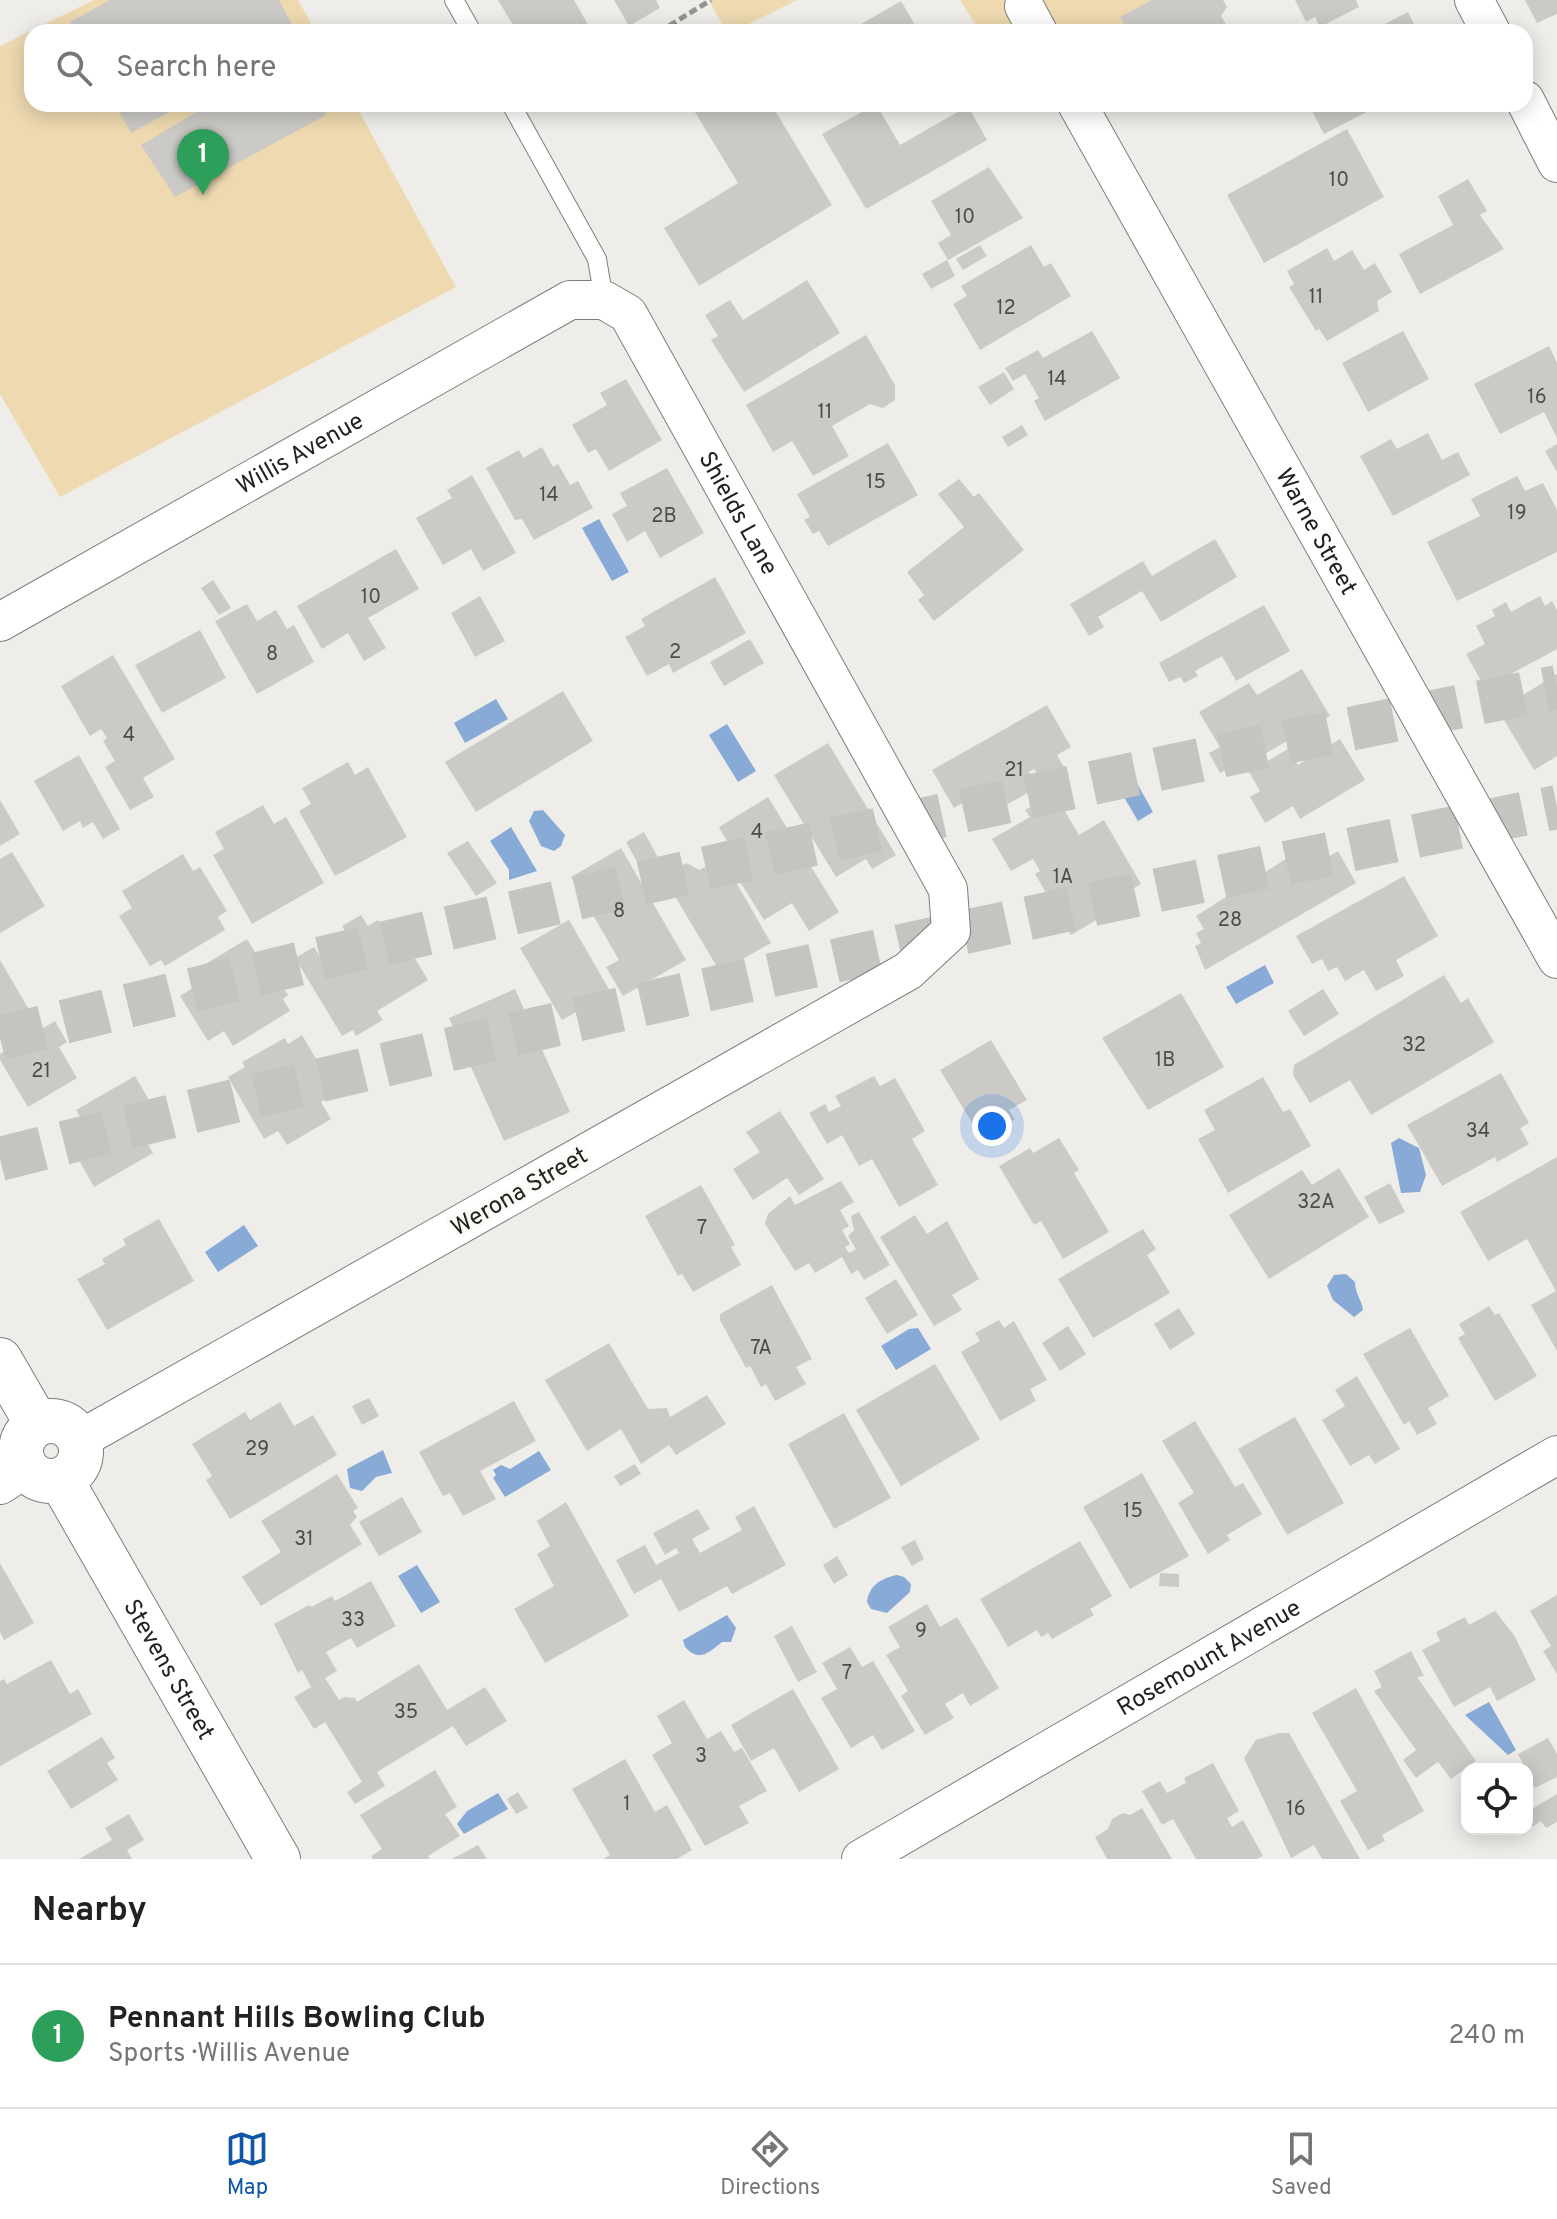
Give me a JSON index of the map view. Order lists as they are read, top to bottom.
{
  "streets": {
    "street": [
      "Willis Avenue",
      "Shields Lane",
      "Warne Street",
      "Werona Street",
      "Rosemount Avenue",
      "Stevens Street"
    ]
  },
  "crossings": [
    ["Willis Avenue", "Shields Lane"],
    ["Shields Lane", "Werona Street"],
    ["Werona Street", "Stevens Street"]
  ],
  "house_numbers": [
    "10",
    "10",
    "11",
    "12",
    "14",
    "16",
    "11",
    "15",
    "14",
    "19",
    "2B",
    "10",
    "2",
    "8",
    "4",
    "21",
    "4",
    "1A",
    "8",
    "28",
    "32",
    "1B",
    "21",
    "34",
    "32A",
    "7",
    "7A",
    "29",
    "15",
    "31",
    "33",
    "9",
    "7",
    "35",
    "3",
    "1",
    "16"
  ],
  "page": {
    "search": "Search here",
    "pins": "1",
    "heading": "Nearby",
    "list": [
      {
        "mark": "1",
        "name": "Pennant Hills Bowling Club",
        "note": "Sports · Willis Avenue",
        "value": "240 m"
      }
    ],
    "nav": ["Map", "Directions", "Saved"]
  }
}
